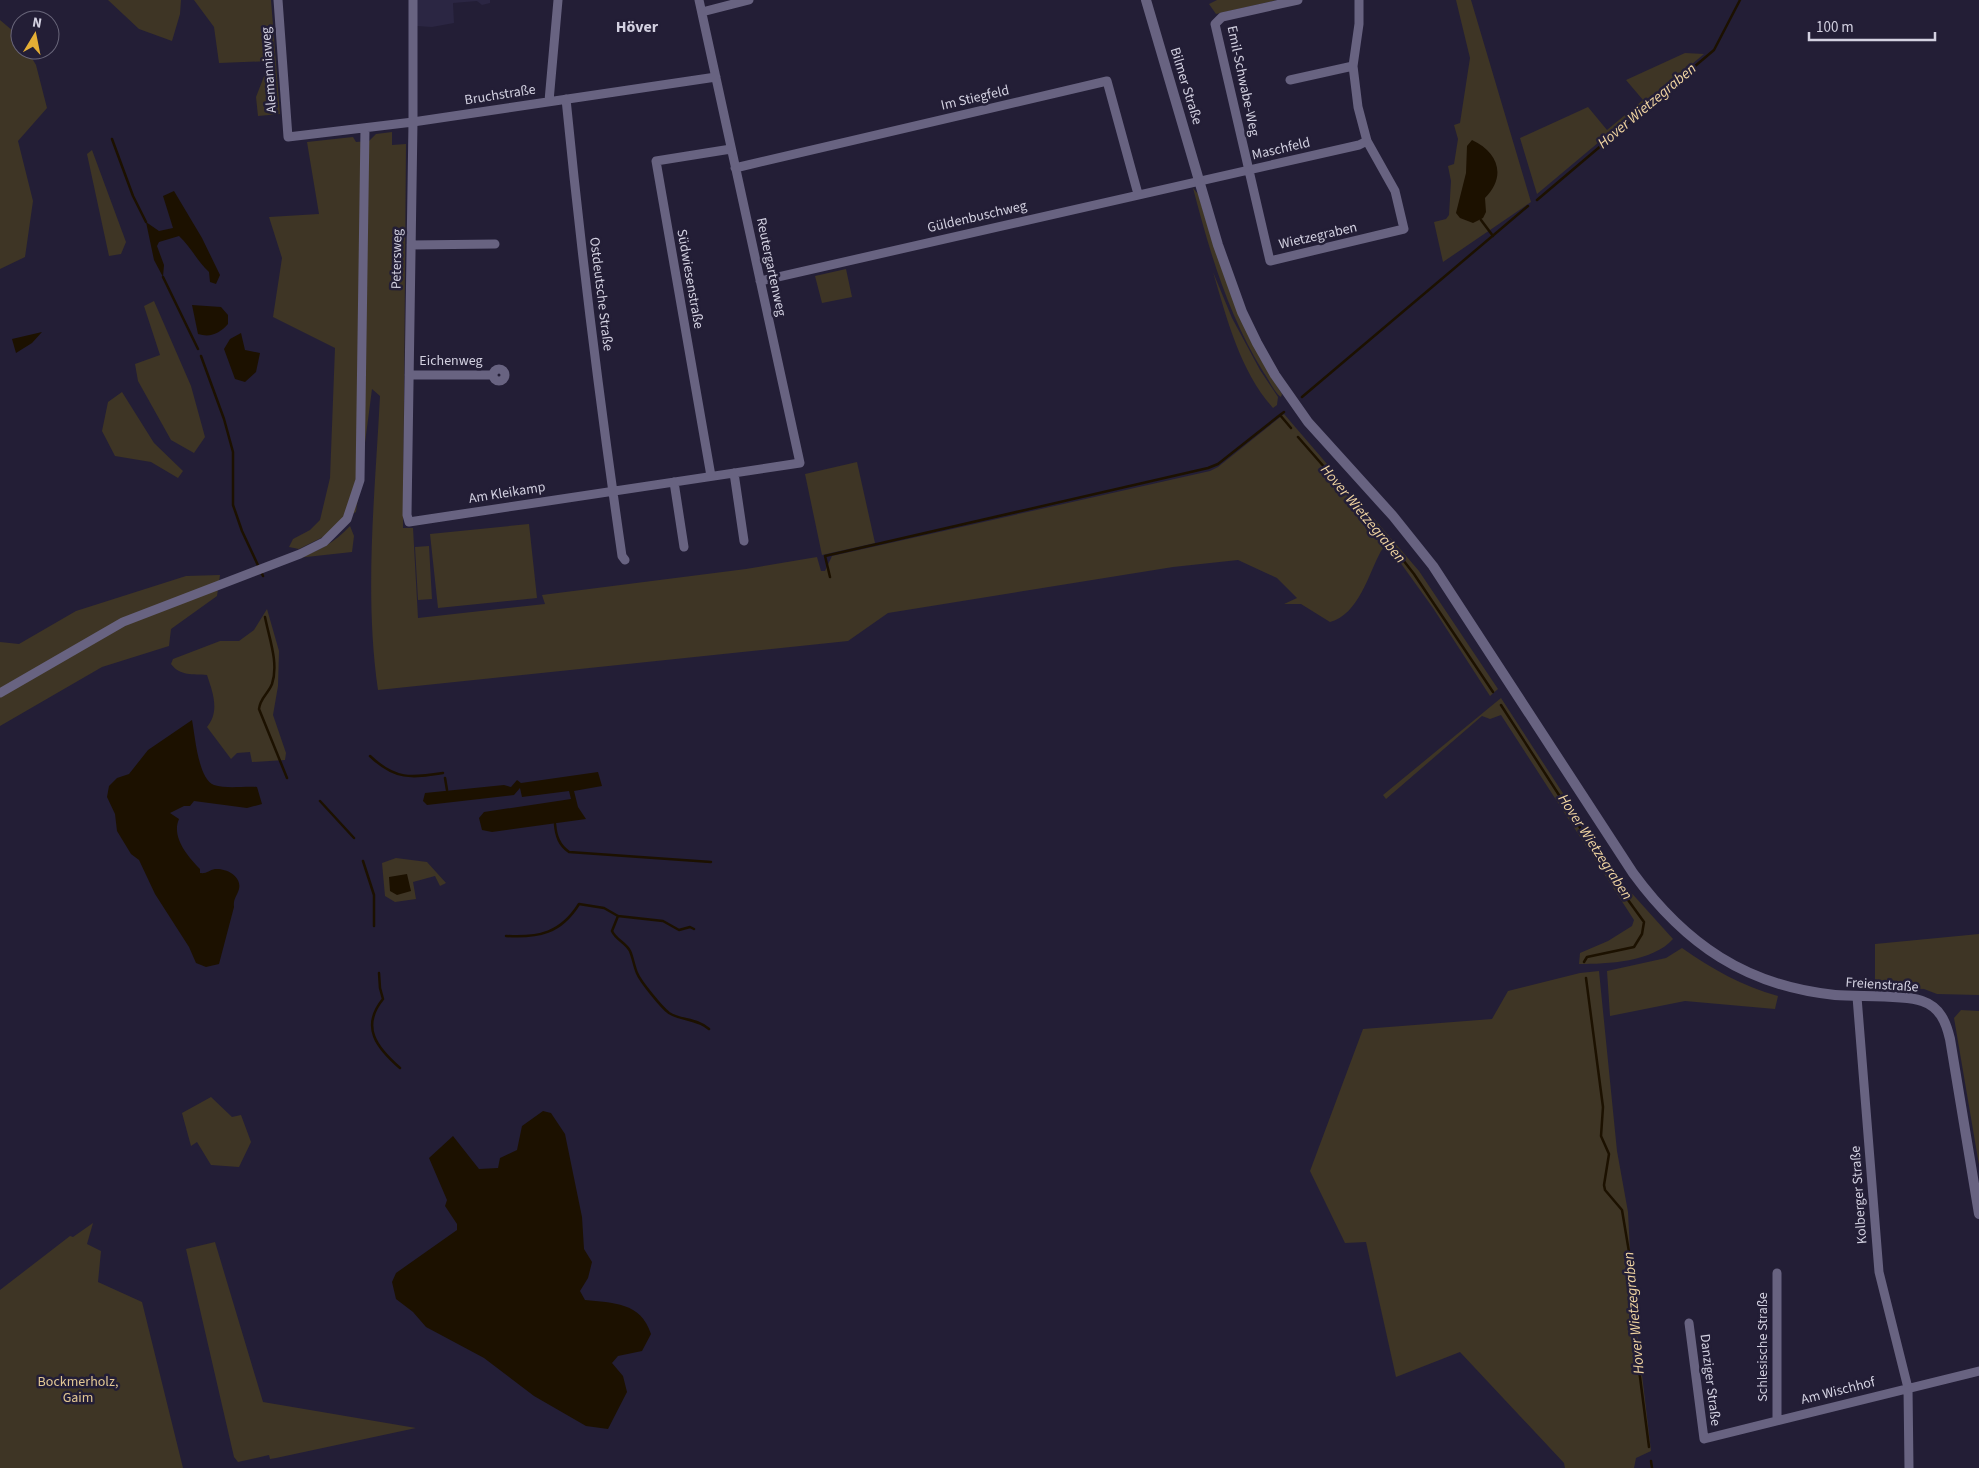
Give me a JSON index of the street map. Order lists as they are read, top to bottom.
{
  "streets": {
    "street": [
      "Alemanniaweg",
      "Emil-Schwabe-Weg",
      "Bilmer Straße",
      "Bruchstraße",
      "Im Stiegfeld",
      "Maschfeld",
      "Güldenbuschweg",
      "Wietzegraben",
      "Petersweg",
      "Reutergartenweg",
      "Südwiesenstraße",
      "Ostdeutsche Straße",
      "Eichenweg",
      "Am Kleikamp",
      "Freienstraße",
      "Kolberger Straße",
      "Schlesische Straße",
      "Danziger Straße",
      "Am Wischhof"
    ]
  },
  "crossings": [
    ["Alemanniaweg", "Bruchstraße"],
    ["Emil-Schwabe-Weg", "Maschfeld"],
    ["Emil-Schwabe-Weg", "Wietzegraben"],
    ["Bilmer Straße", "Maschfeld"],
    ["Bilmer Straße", "Güldenbuschweg"],
    ["Bilmer Straße", "Freienstraße"],
    ["Bruchstraße", "Petersweg"],
    ["Bruchstraße", "Reutergartenweg"],
    ["Bruchstraße", "Ostdeutsche Straße"],
    ["Im Stiegfeld", "Güldenbuschweg"],
    ["Im Stiegfeld", "Reutergartenweg"],
    ["Maschfeld", "Güldenbuschweg"],
    ["Maschfeld", "Wietzegraben"],
    ["Güldenbuschweg", "Reutergartenweg"],
    ["Petersweg", "Eichenweg"],
    ["Petersweg", "Am Kleikamp"],
    ["Reutergartenweg", "Südwiesenstraße"],
    ["Reutergartenweg", "Am Kleikamp"],
    ["Südwiesenstraße", "Am Kleikamp"],
    ["Ostdeutsche Straße", "Am Kleikamp"],
    ["Freienstraße", "Kolberger Straße"],
    ["Kolberger Straße", "Am Wischhof"],
    ["Schlesische Straße", "Am Wischhof"],
    ["Danziger Straße", "Am Wischhof"]
  ],
  "districts": ["Höver"],
  "water": ["Hover Wietzegraben"],
  "parks": ["Bockmerholz, Gaim"],
  "scale_bar": "100 m",
  "north": "top"
}
